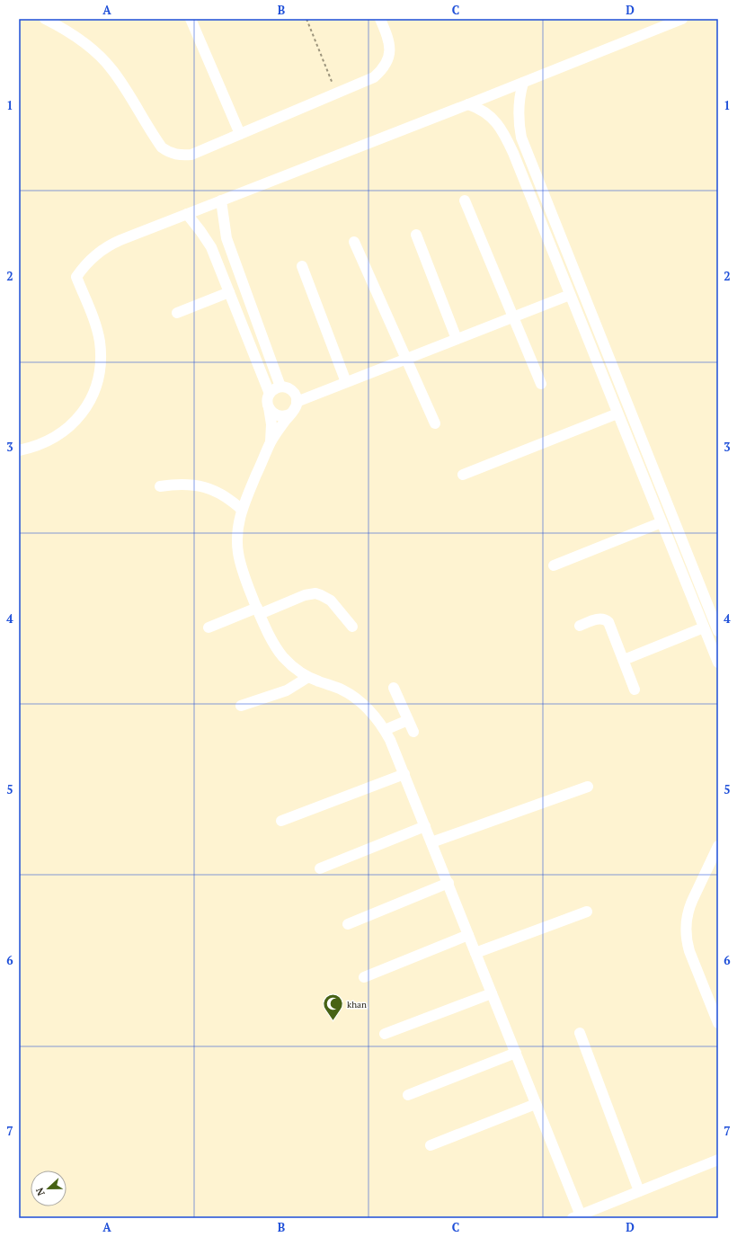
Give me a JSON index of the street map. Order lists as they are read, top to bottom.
{
  "places": {
    "mosque": ["khan"]
  },
  "north": "left",
  "grid": {
    "columns": [
      "A",
      "B",
      "C",
      "D"
    ],
    "rows": [
      "1",
      "2",
      "3",
      "4",
      "5",
      "6",
      "7"
    ]
  }
}
